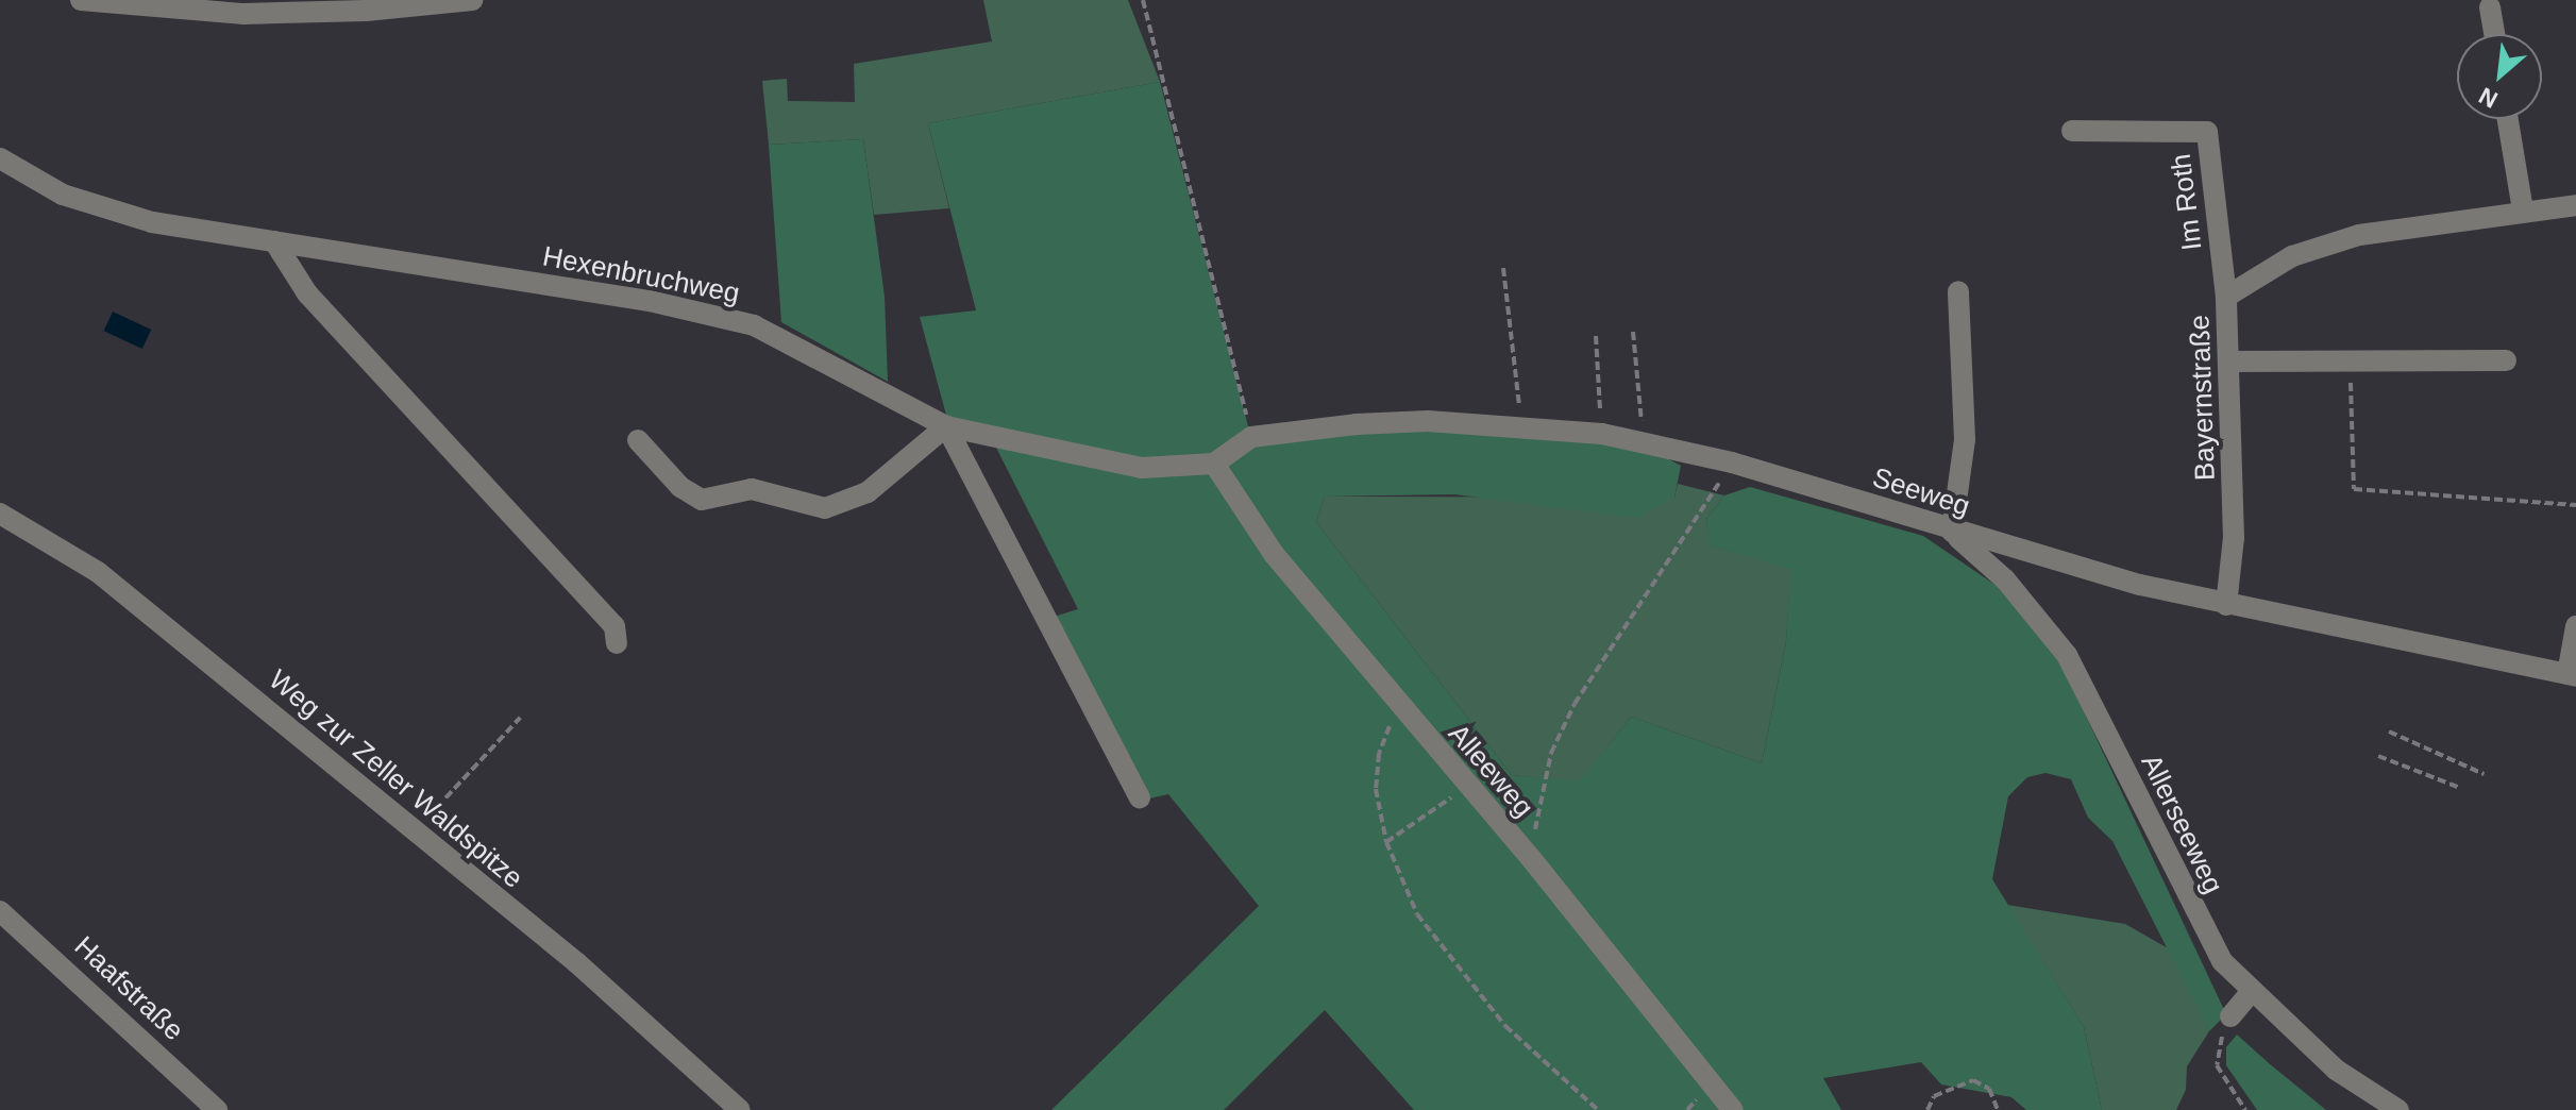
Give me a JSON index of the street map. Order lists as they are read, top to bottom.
{
  "streets": {
    "street": [
      "Im Roth",
      "Hexenbruchweg",
      "Bayernstraße",
      "Seeweg",
      "Alleeweg",
      "Weg zur Zeller Waldspitze",
      "Allerseeweg",
      "Haafstraße"
    ]
  },
  "crossings": [
    ["Im Roth", "Bayernstraße"],
    ["Hexenbruchweg", "Alleeweg"],
    ["Bayernstraße", "Seeweg"],
    ["Seeweg", "Allerseeweg"]
  ],
  "north": "bottom left"
}
